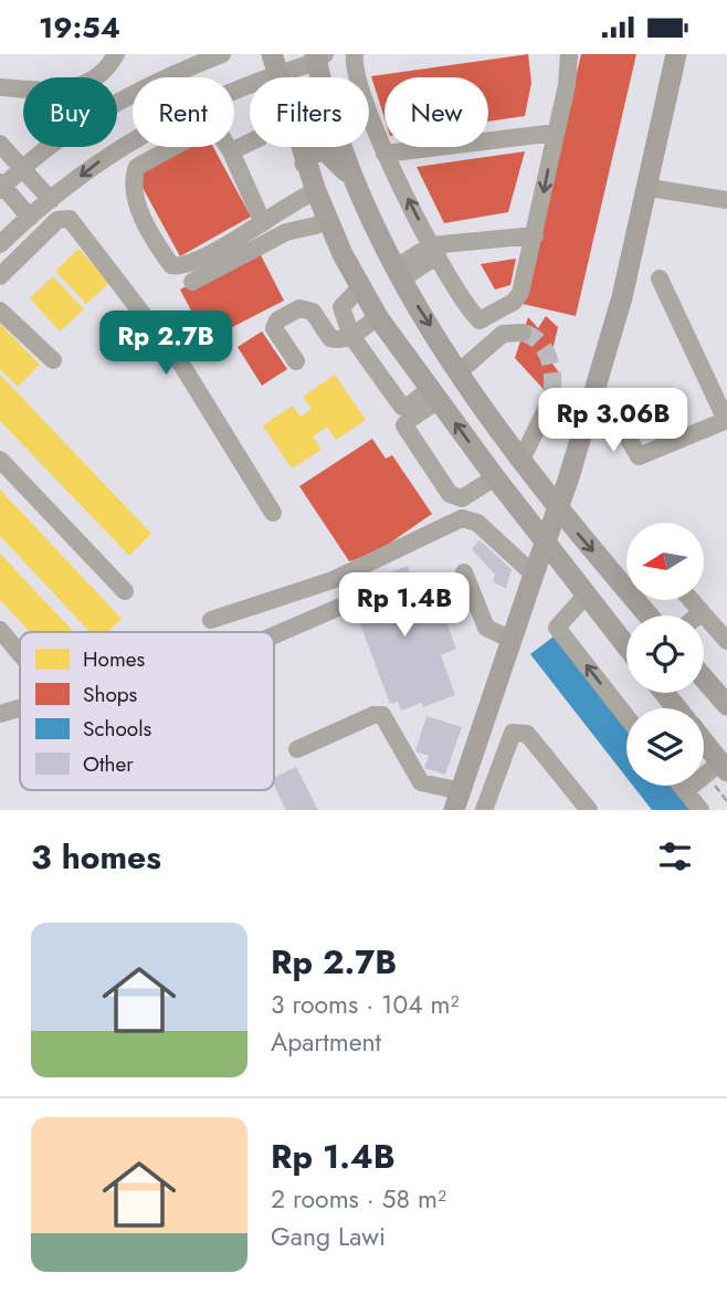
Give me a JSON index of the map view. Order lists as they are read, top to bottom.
{
  "legend": [
    "Homes",
    "Shops",
    "Schools",
    "Other"
  ],
  "north": "left",
  "page": {
    "status": "19:54",
    "chip": [
      "Buy",
      "Rent",
      "Filters",
      "New"
    ],
    "price": ["Rp 2.7B", "Rp 3.06B", "Rp 1.4B"],
    "heading": "3 homes",
    "list": [
      {
        "name": "Rp 2.7B",
        "note": "3 rooms · 104 m² · Apartment"
      },
      {
        "name": "Rp 1.4B",
        "note": "2 rooms · 58 m² · Gang Lawi"
      }
    ]
  }
}
